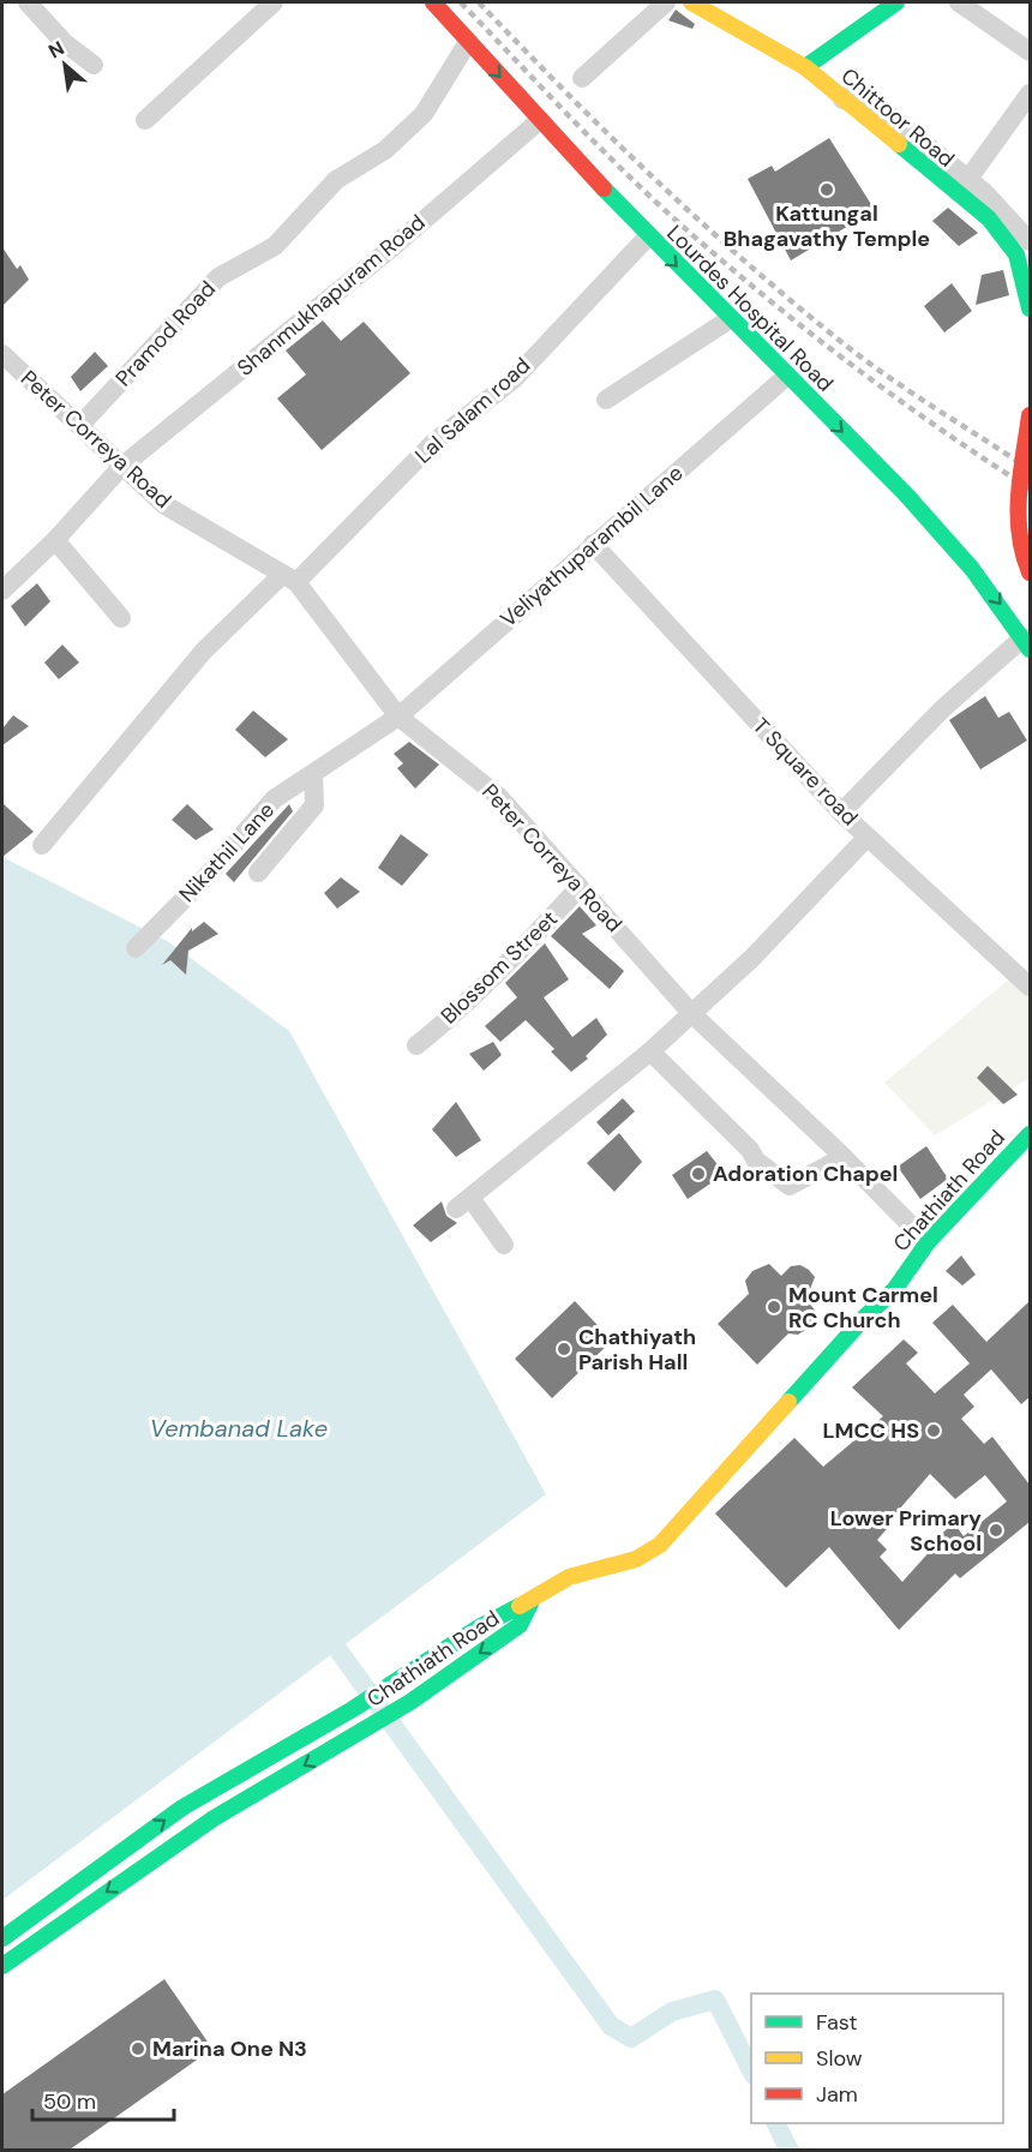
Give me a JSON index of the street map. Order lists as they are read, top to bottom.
{
  "streets": {
    "main road": ["Chittoor Road", "Lourdes Hospital Road", "Chathiath Road"],
    "street": [
      "Shanmukhapuram Road",
      "Pramod Road",
      "Lal Salam road",
      "Peter Correya Road",
      "Veliyathuparambil Lane",
      "T Square road",
      "Nikathil Lane",
      "Blossom Street"
    ]
  },
  "crossings": [
    ["Shanmukhapuram Road", "Lourdes Hospital Road"],
    ["Shanmukhapuram Road", "Peter Correya Road"],
    ["Lourdes Hospital Road", "Pramod Road"],
    ["Lourdes Hospital Road", "Lal Salam road"],
    ["Lourdes Hospital Road", "Veliyathuparambil Lane"],
    ["Pramod Road", "Peter Correya Road"],
    ["Lal Salam road", "Peter Correya Road"],
    ["Peter Correya Road", "Veliyathuparambil Lane"],
    ["Peter Correya Road", "Nikathil Lane"],
    ["Peter Correya Road", "Blossom Street"],
    ["Peter Correya Road", "Chathiath Road"],
    ["Veliyathuparambil Lane", "T Square road"],
    ["Veliyathuparambil Lane", "Nikathil Lane"]
  ],
  "one_way": ["Lourdes Hospital Road"],
  "water": ["Vembanad Lake"],
  "places": [
    "Kattungal Bhagavathy Temple",
    "Adoration Chapel",
    "Mount Carmel RC Church",
    "Chathiyath Parish Hall",
    "LMCC HS",
    "Lower Primary School",
    "Marina One N3"
  ],
  "legend": ["Fast", "Slow", "Jam"],
  "scale_bar": "50 m",
  "north": "top left"
}
